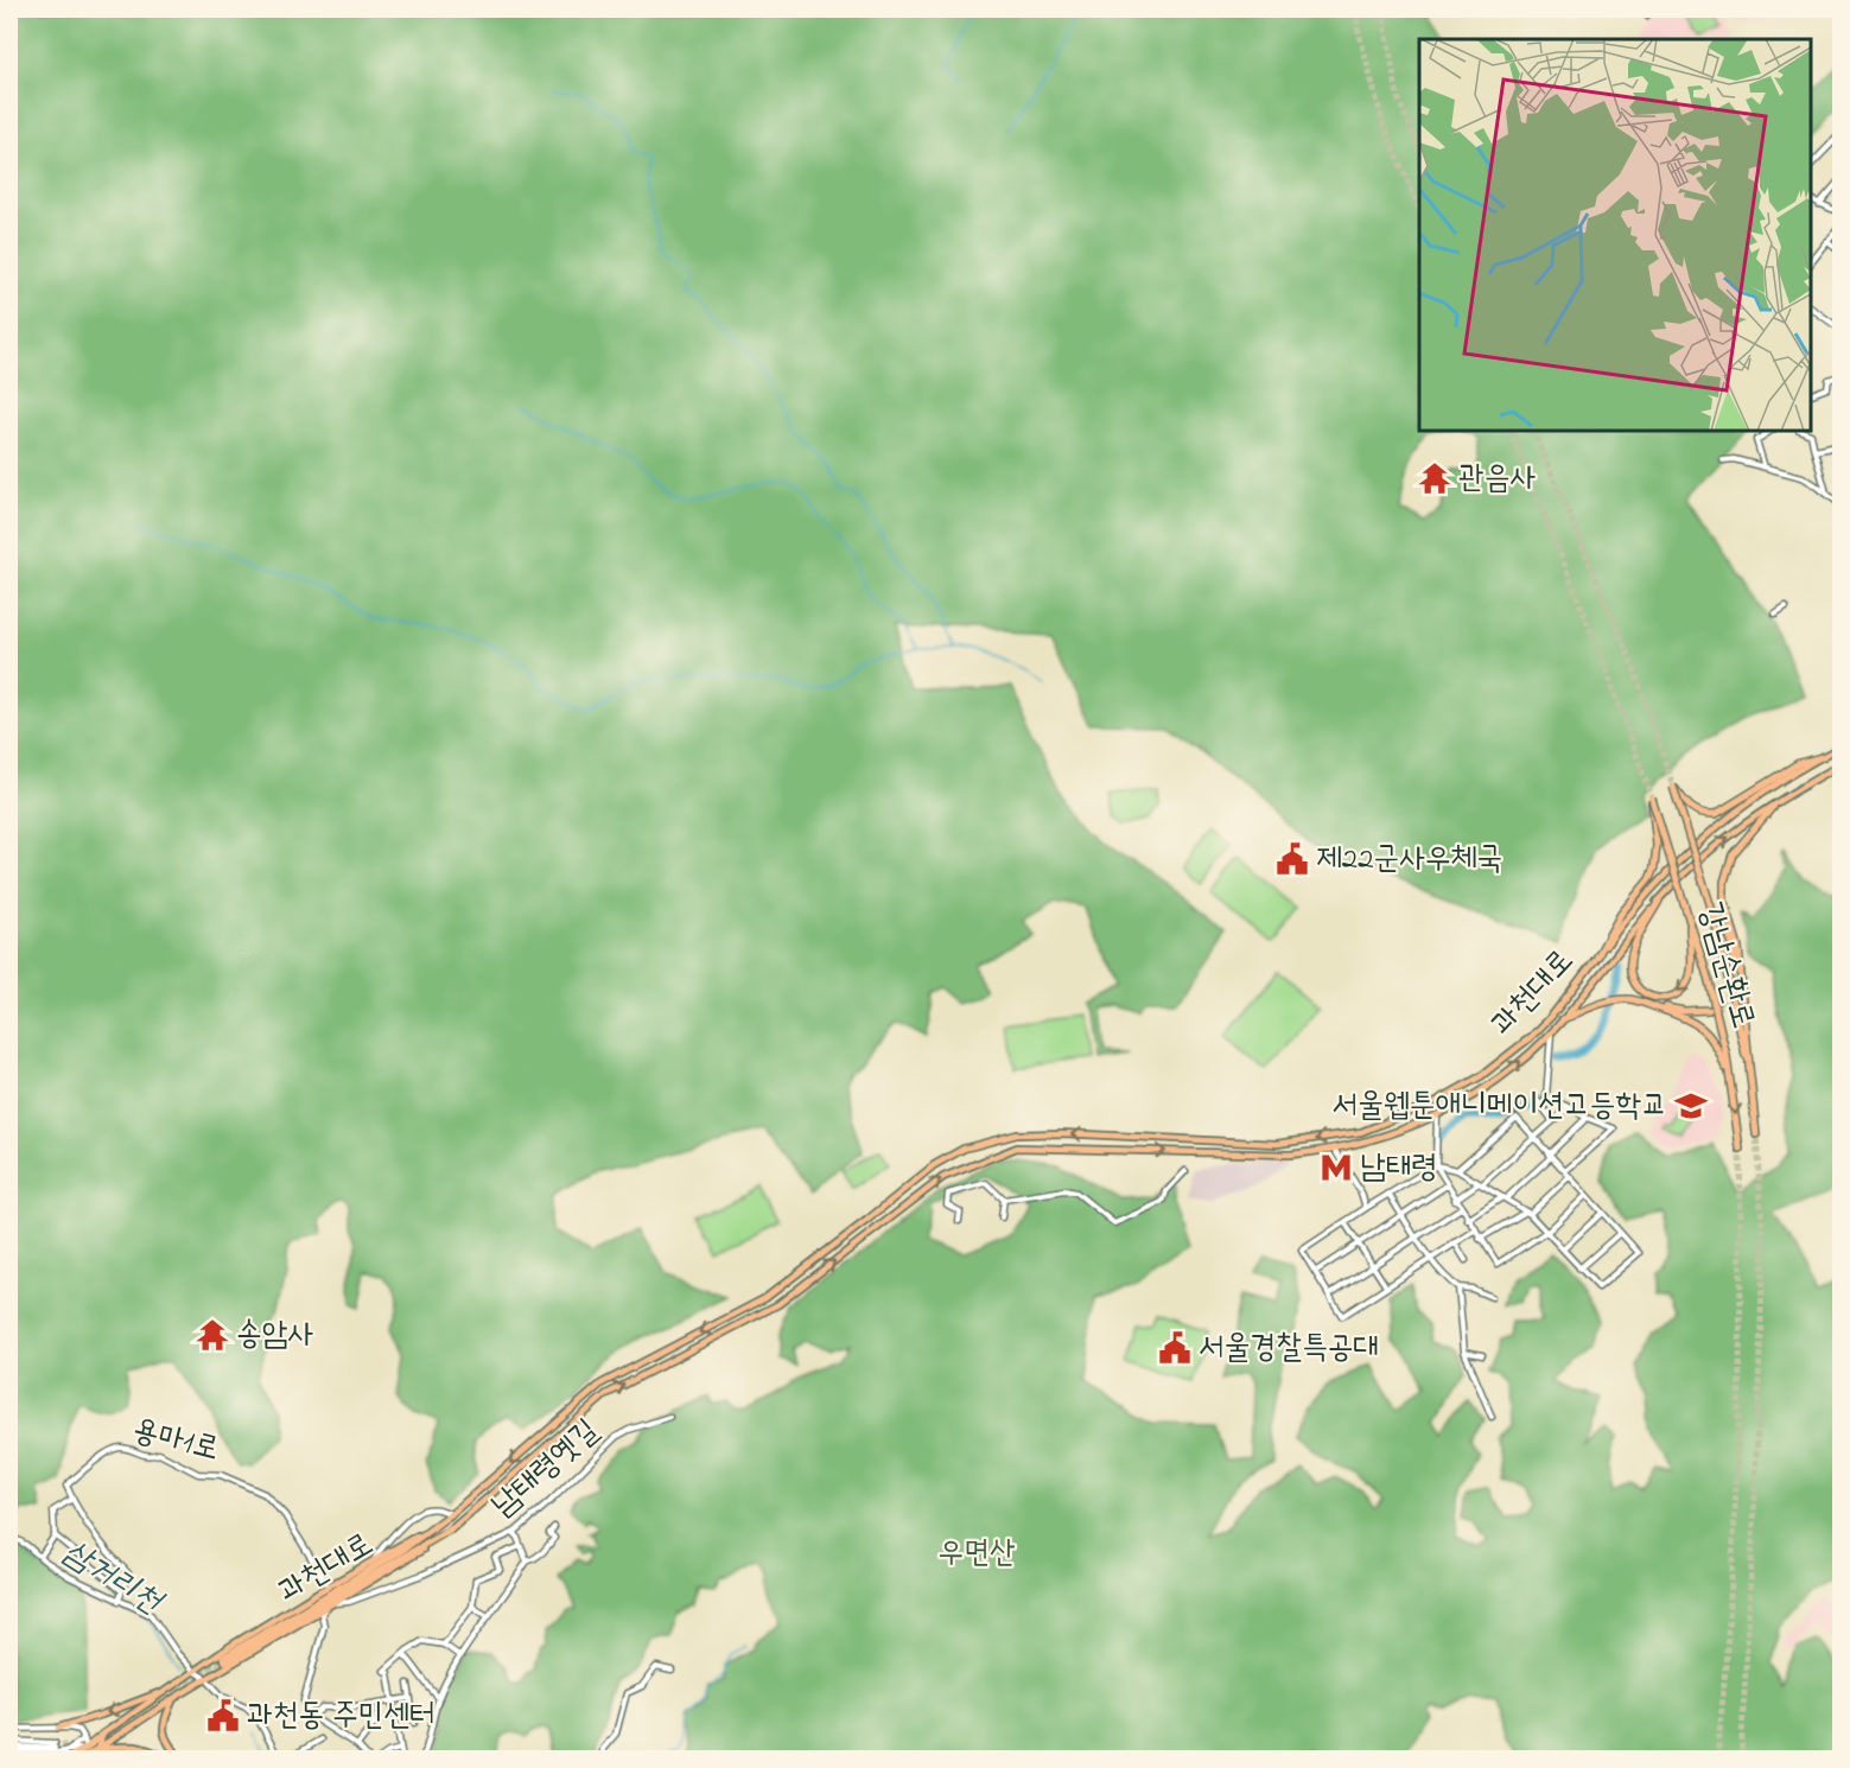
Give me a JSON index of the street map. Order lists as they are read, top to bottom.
{
  "streets": {
    "highway": ["강남순환로", "과천대로"],
    "street": ["용마1로", "남태령옛길"]
  },
  "crossings": [
    ["강남순환로", "과천대로"],
    ["과천대로", "남태령옛길"]
  ],
  "water": ["삼거리천"],
  "parks": ["우면산"],
  "places": {
    "temple": ["관음사", "송암사"],
    "public building": ["제22군사우체국", "서울경찰특공대", "과천동 주민센터"],
    "school or university": ["서울웹툰애니메이션고등학교"],
    "metro station": ["남태령"]
  }
}
